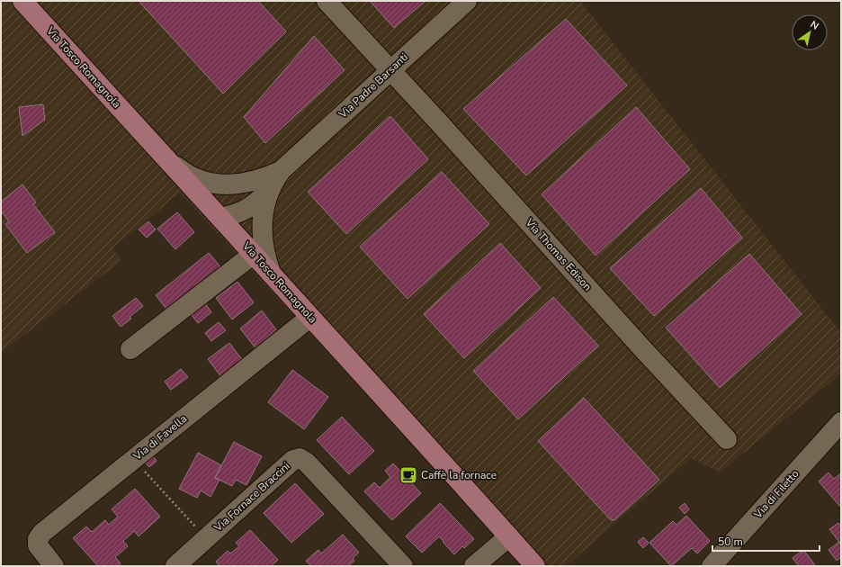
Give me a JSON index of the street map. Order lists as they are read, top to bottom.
{
  "streets": {
    "main road": ["Via Tosco Romagnola"],
    "street": [
      "Via Padre Barsanti",
      "Via Thomas Edison",
      "Via di Favella",
      "Via di Filetto",
      "Via Fornace Braccini"
    ]
  },
  "crossings": [
    ["Via Tosco Romagnola", "Via Padre Barsanti"],
    ["Via Tosco Romagnola", "Via di Favella"],
    ["Via Padre Barsanti", "Via Thomas Edison"]
  ],
  "places": {
    "cafe": ["Caffè la fornace"]
  },
  "scale_bar": "50 m",
  "north": "top right"
}
